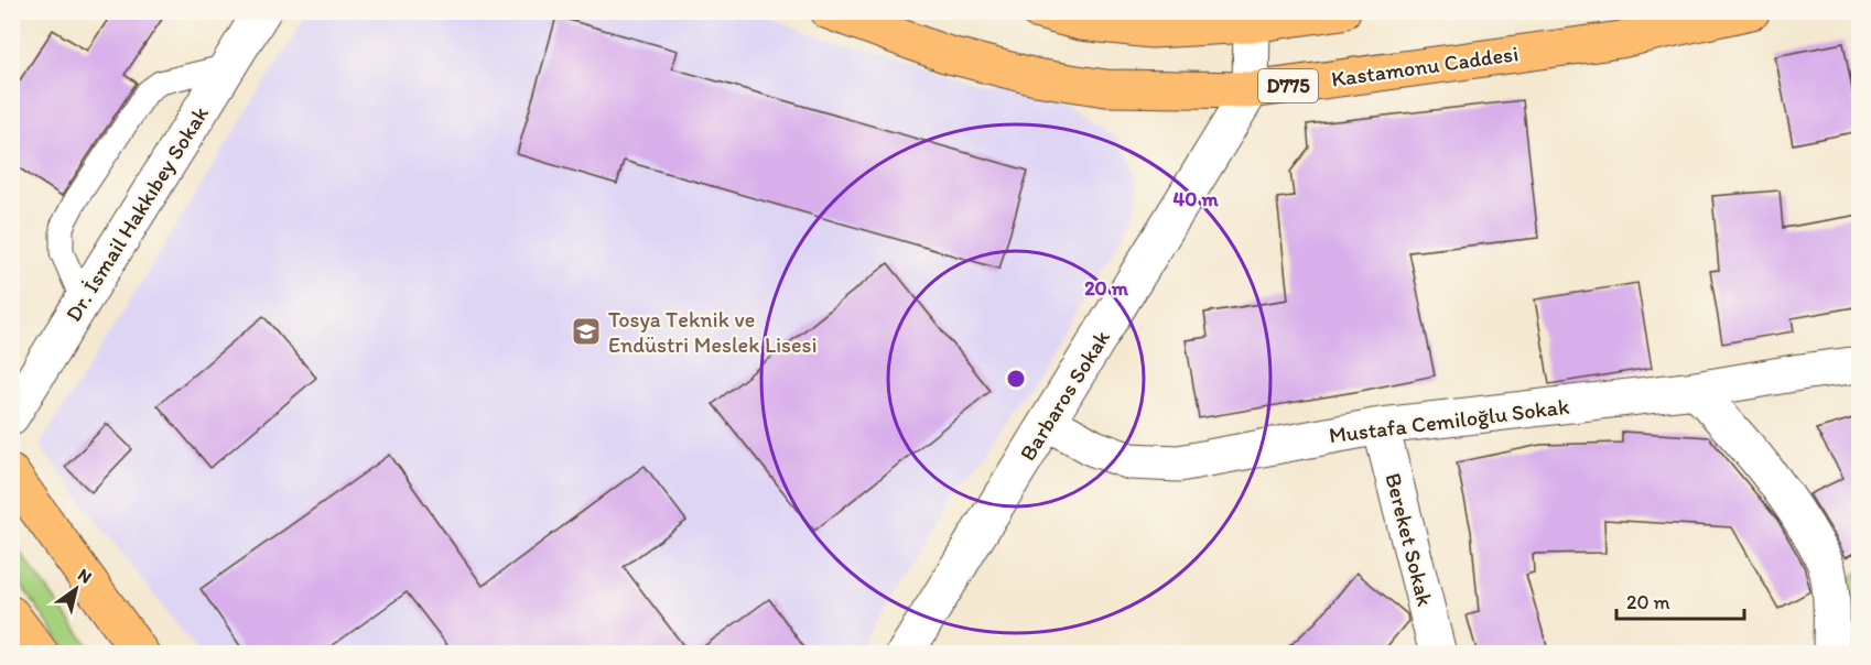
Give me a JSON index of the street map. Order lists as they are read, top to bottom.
{
  "streets": {
    "main road": ["Kastamonu Caddesi", "D775"],
    "street": [
      "Dr. İsmail Hakkıbey Sokak",
      "Barbaros Sokak",
      "Mustafa Cemiloğlu Sokak",
      "Bereket Sokak"
    ]
  },
  "crossings": [
    ["Kastamonu Caddesi", "Barbaros Sokak"],
    ["Barbaros Sokak", "Mustafa Cemiloğlu Sokak"],
    ["Mustafa Cemiloğlu Sokak", "Bereket Sokak"]
  ],
  "places": {
    "school or university": ["Tosya Teknik ve Endüstri Meslek Lisesi"]
  },
  "scale_bar": "20 m",
  "north": "top right",
  "rings": ["40 m", "20 m"]
}
